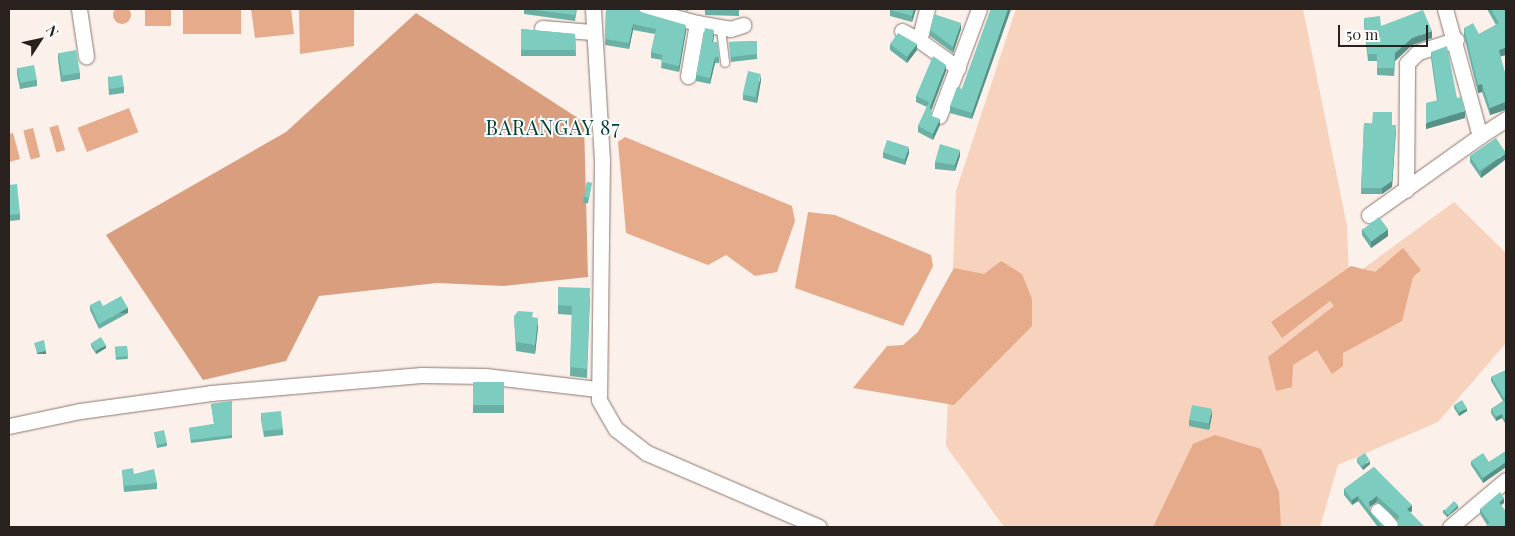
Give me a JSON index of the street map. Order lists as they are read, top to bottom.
{
  "districts": ["BARANGAY 87"],
  "scale_bar": "50 m",
  "north": "top right"
}
